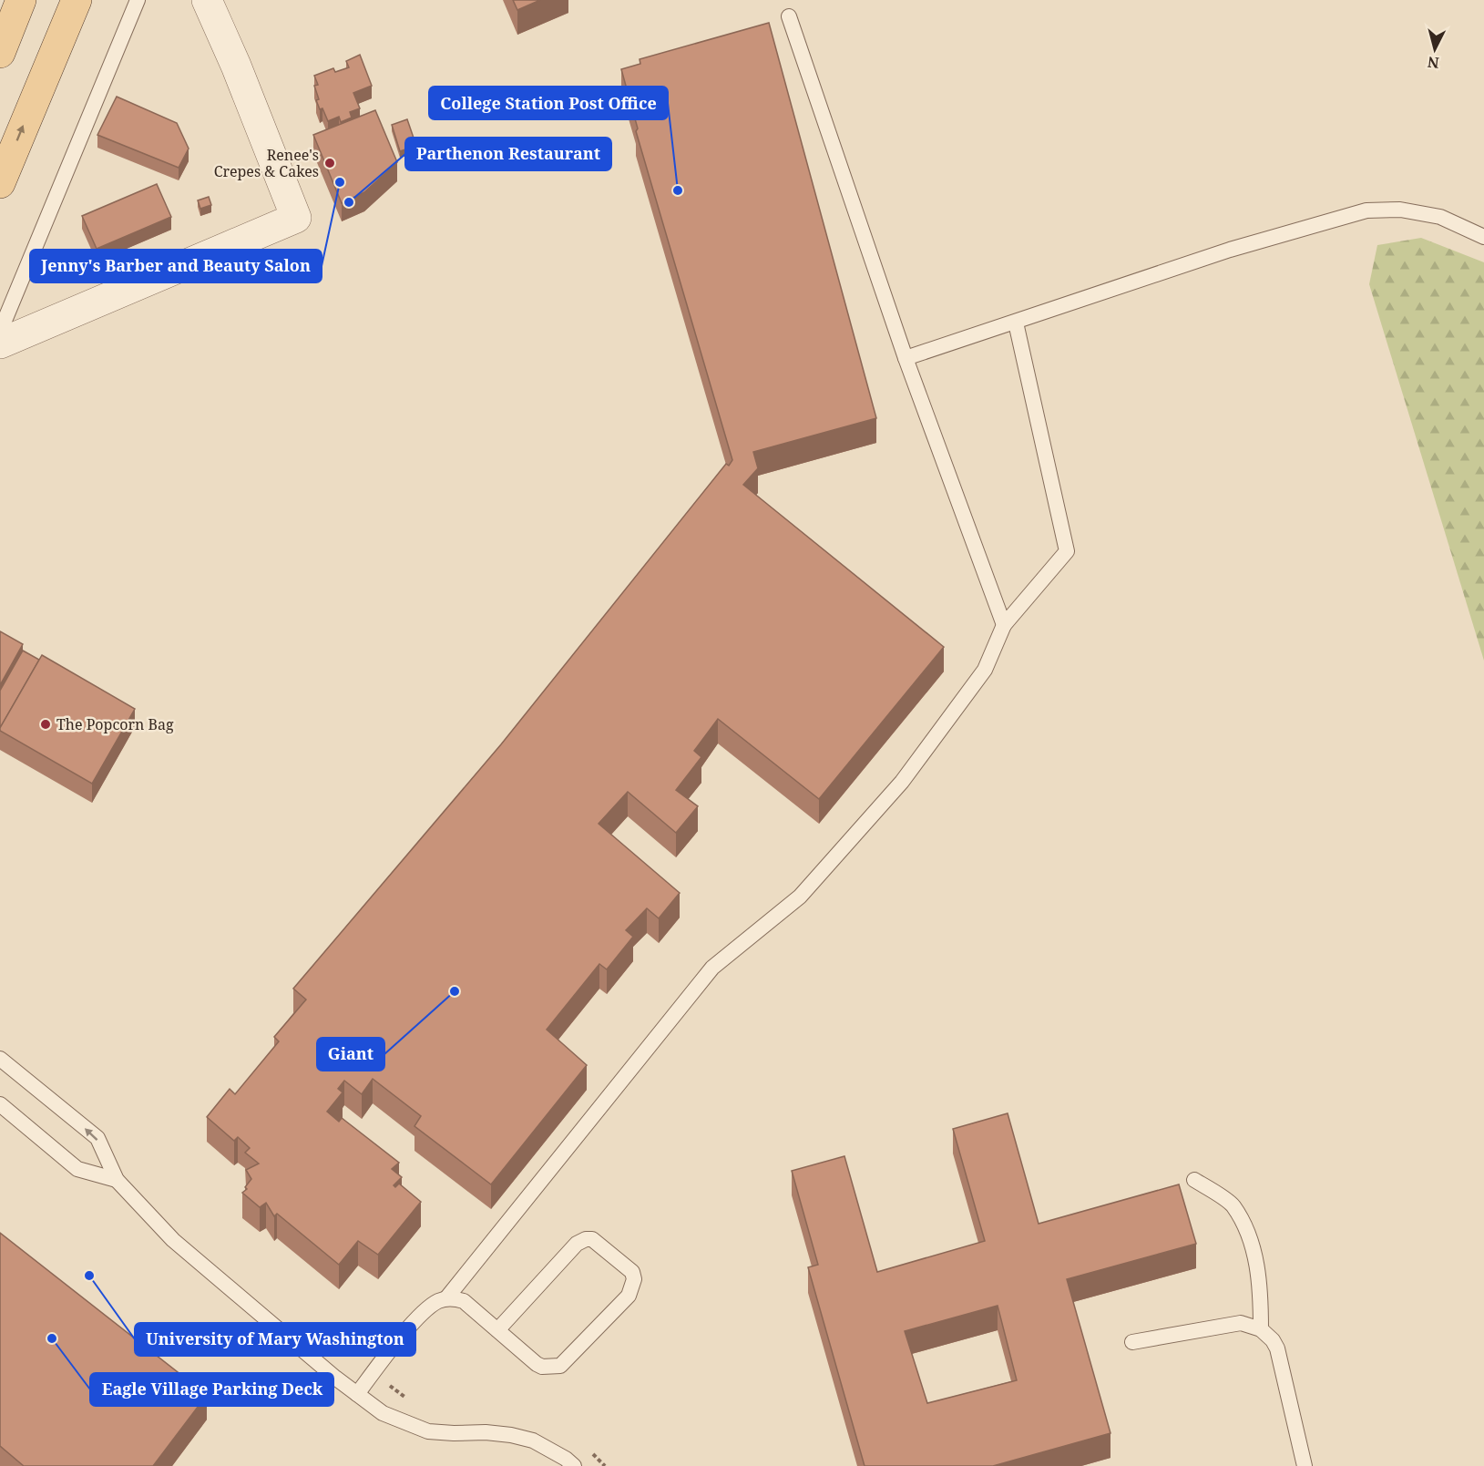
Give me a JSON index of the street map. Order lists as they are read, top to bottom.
{
  "places": [
    "Renee's Crepes & Cakes",
    "Jenny's Barber and Beauty Salon",
    "College Station Post Office",
    "Parthenon Restaurant",
    "The Popcorn Bag",
    "Giant",
    "University of Mary Washington",
    "Eagle Village Parking Deck"
  ],
  "north": "bottom"
}
